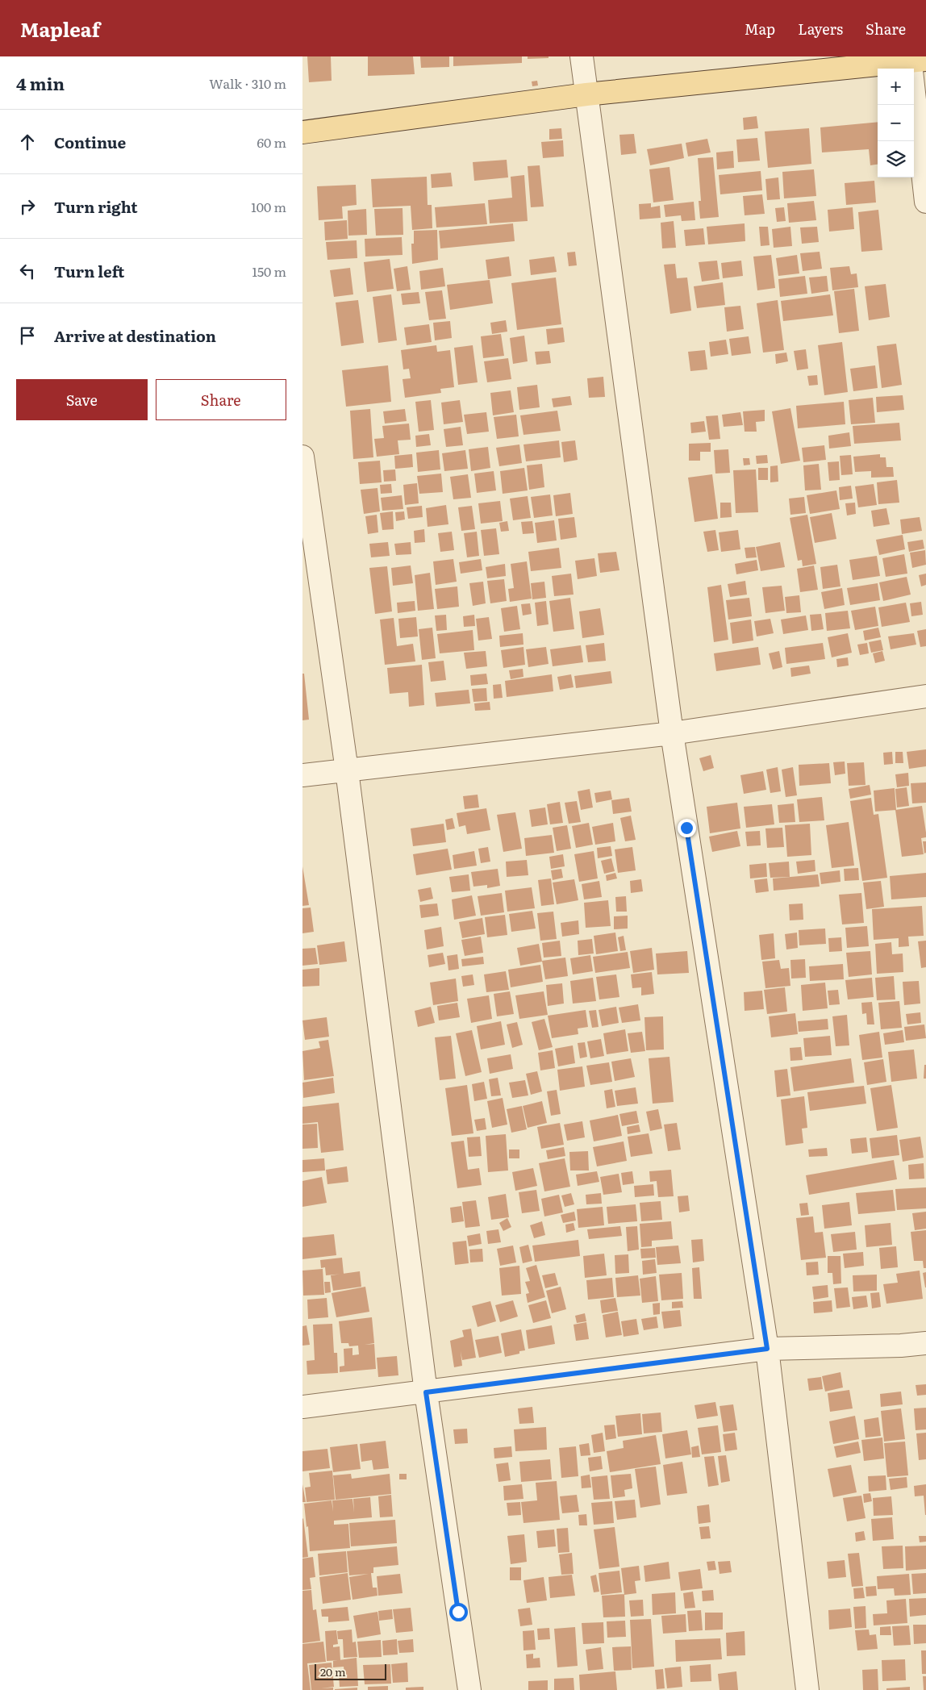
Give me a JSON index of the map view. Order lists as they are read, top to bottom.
{
  "scale_bar": "20 m",
  "page": {
    "header": "Mapleaf",
    "nav": ["Map", "Layers", "Share"],
    "heading": ["4 min", "Walk · 310 m"],
    "map_buttons": ["+", "−"],
    "list": [
      ["Continue", "60 m"],
      ["Turn right", "100 m"],
      ["Turn left", "150 m"],
      "Arrive at destination"
    ],
    "buttons": ["Save", "Share"],
    "scale": "20 m"
  }
}
